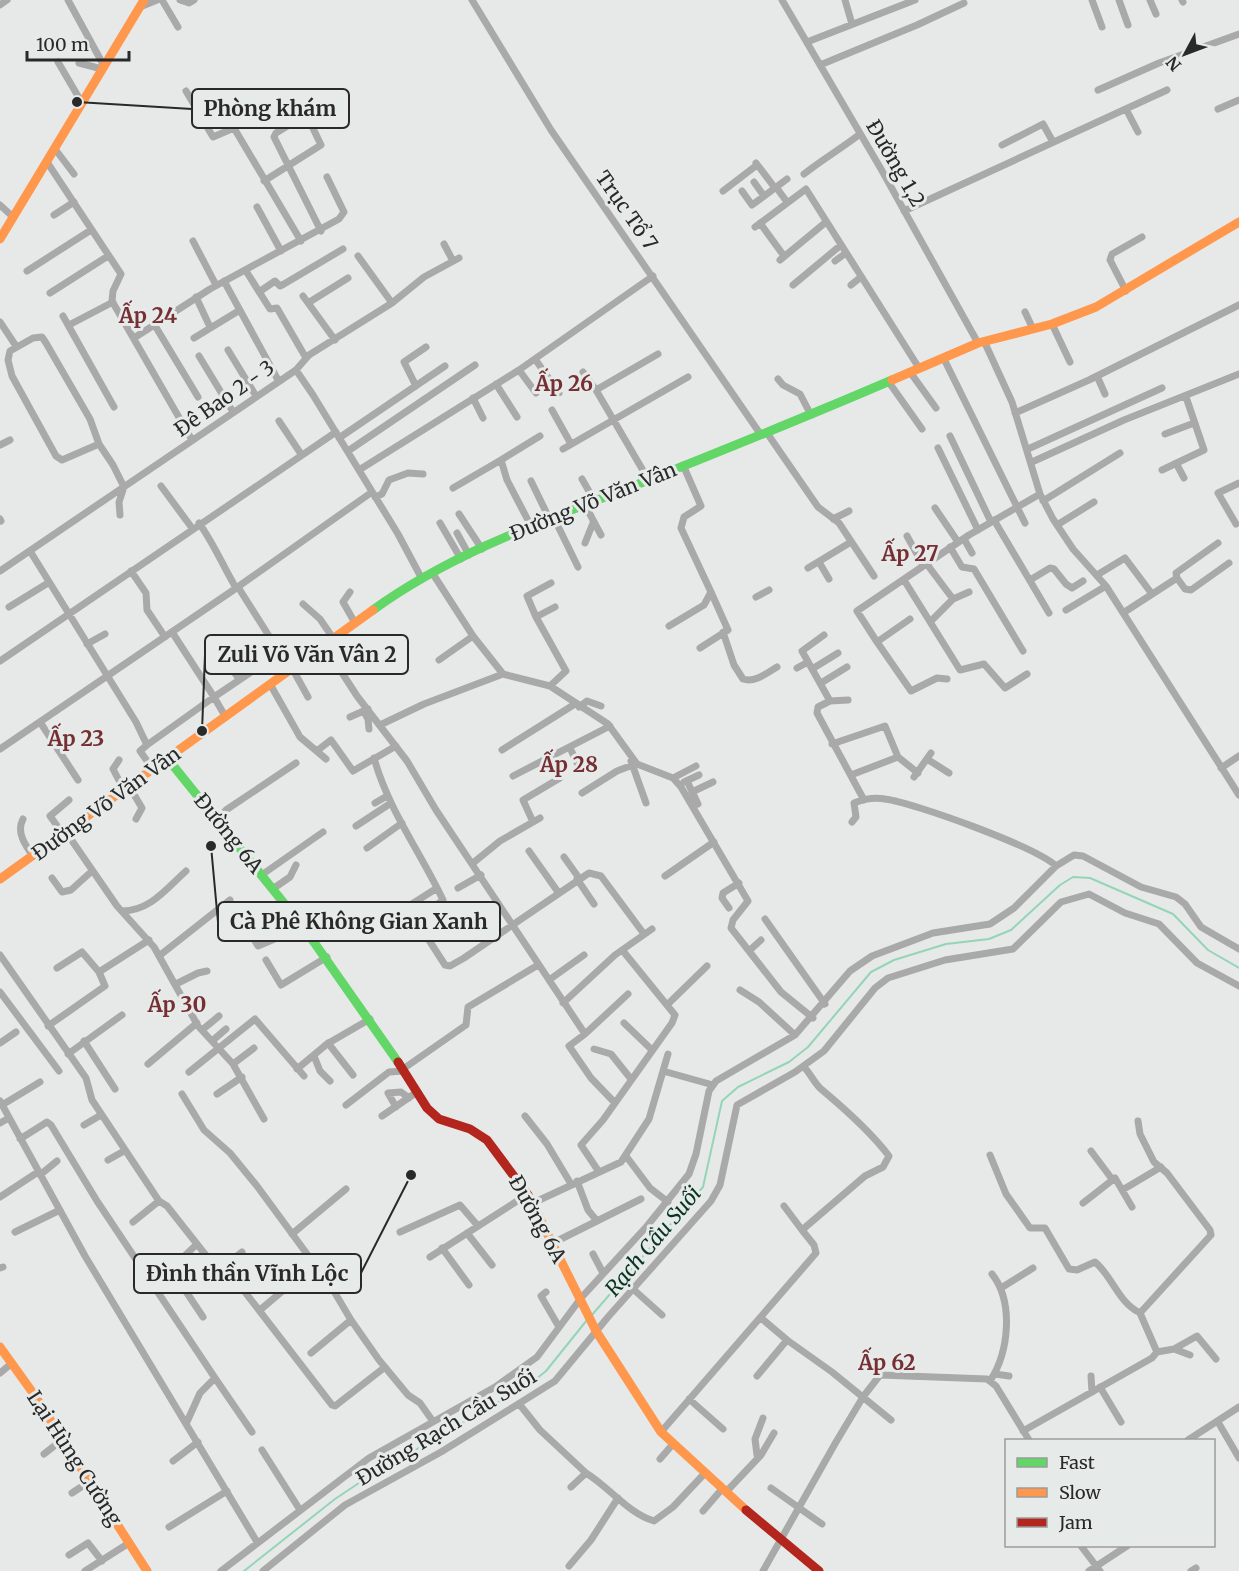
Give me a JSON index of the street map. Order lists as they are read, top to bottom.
{
  "streets": {
    "street": [
      "Đường 1,2",
      "Trục Tổ 7",
      "Đê Bao 2 - 3",
      "Đường Võ Văn Vân",
      "Đường 6A",
      "Đường Rạch Cầu Suối",
      "Lại Hùng Cường"
    ]
  },
  "crossings": [
    ["Đường 1,2", "Đường Võ Văn Vân"],
    ["Trục Tổ 7", "Đường Võ Văn Vân"],
    ["Đê Bao 2 - 3", "Đường Võ Văn Vân"],
    ["Đường Võ Văn Vân", "Đường 6A"],
    ["Đường 6A", "Đường Rạch Cầu Suối"]
  ],
  "districts": [
    "Ấp 24",
    "Ấp 26",
    "Ấp 27",
    "Ấp 23",
    "Ấp 28",
    "Ấp 30",
    "Ấp 62"
  ],
  "water": ["Rạch Cầu Suối"],
  "places": [
    "Phòng khám",
    "Zuli Võ Văn Vân 2",
    "Cà Phê Không Gian Xanh",
    "Đình thần Vĩnh Lộc"
  ],
  "legend": ["Fast", "Slow", "Jam"],
  "scale_bar": "100 m",
  "north": "bottom left"
}
